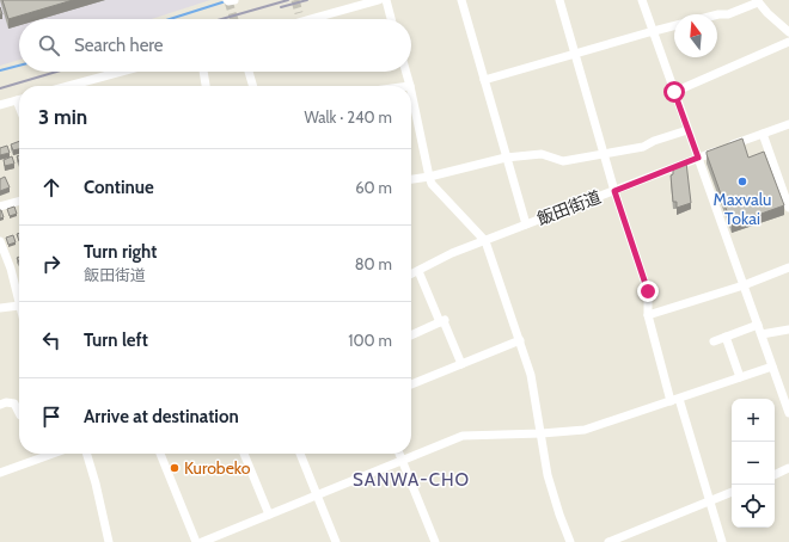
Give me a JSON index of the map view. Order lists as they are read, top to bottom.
{
  "streets": {
    "street": ["飯田街道"]
  },
  "districts": ["SANWA-CHO"],
  "places": ["Maxvalu Tokai", "Kurobeko"],
  "north": "top",
  "page": {
    "search": "Search here",
    "heading": ["3 min", "Walk · 240 m"],
    "list": [
      ["Continue", "60 m"],
      ["Turn right", "飯田街道", "80 m"],
      ["Turn left", "100 m"],
      "Arrive at destination"
    ],
    "map_buttons": ["+", "−"]
  }
}
